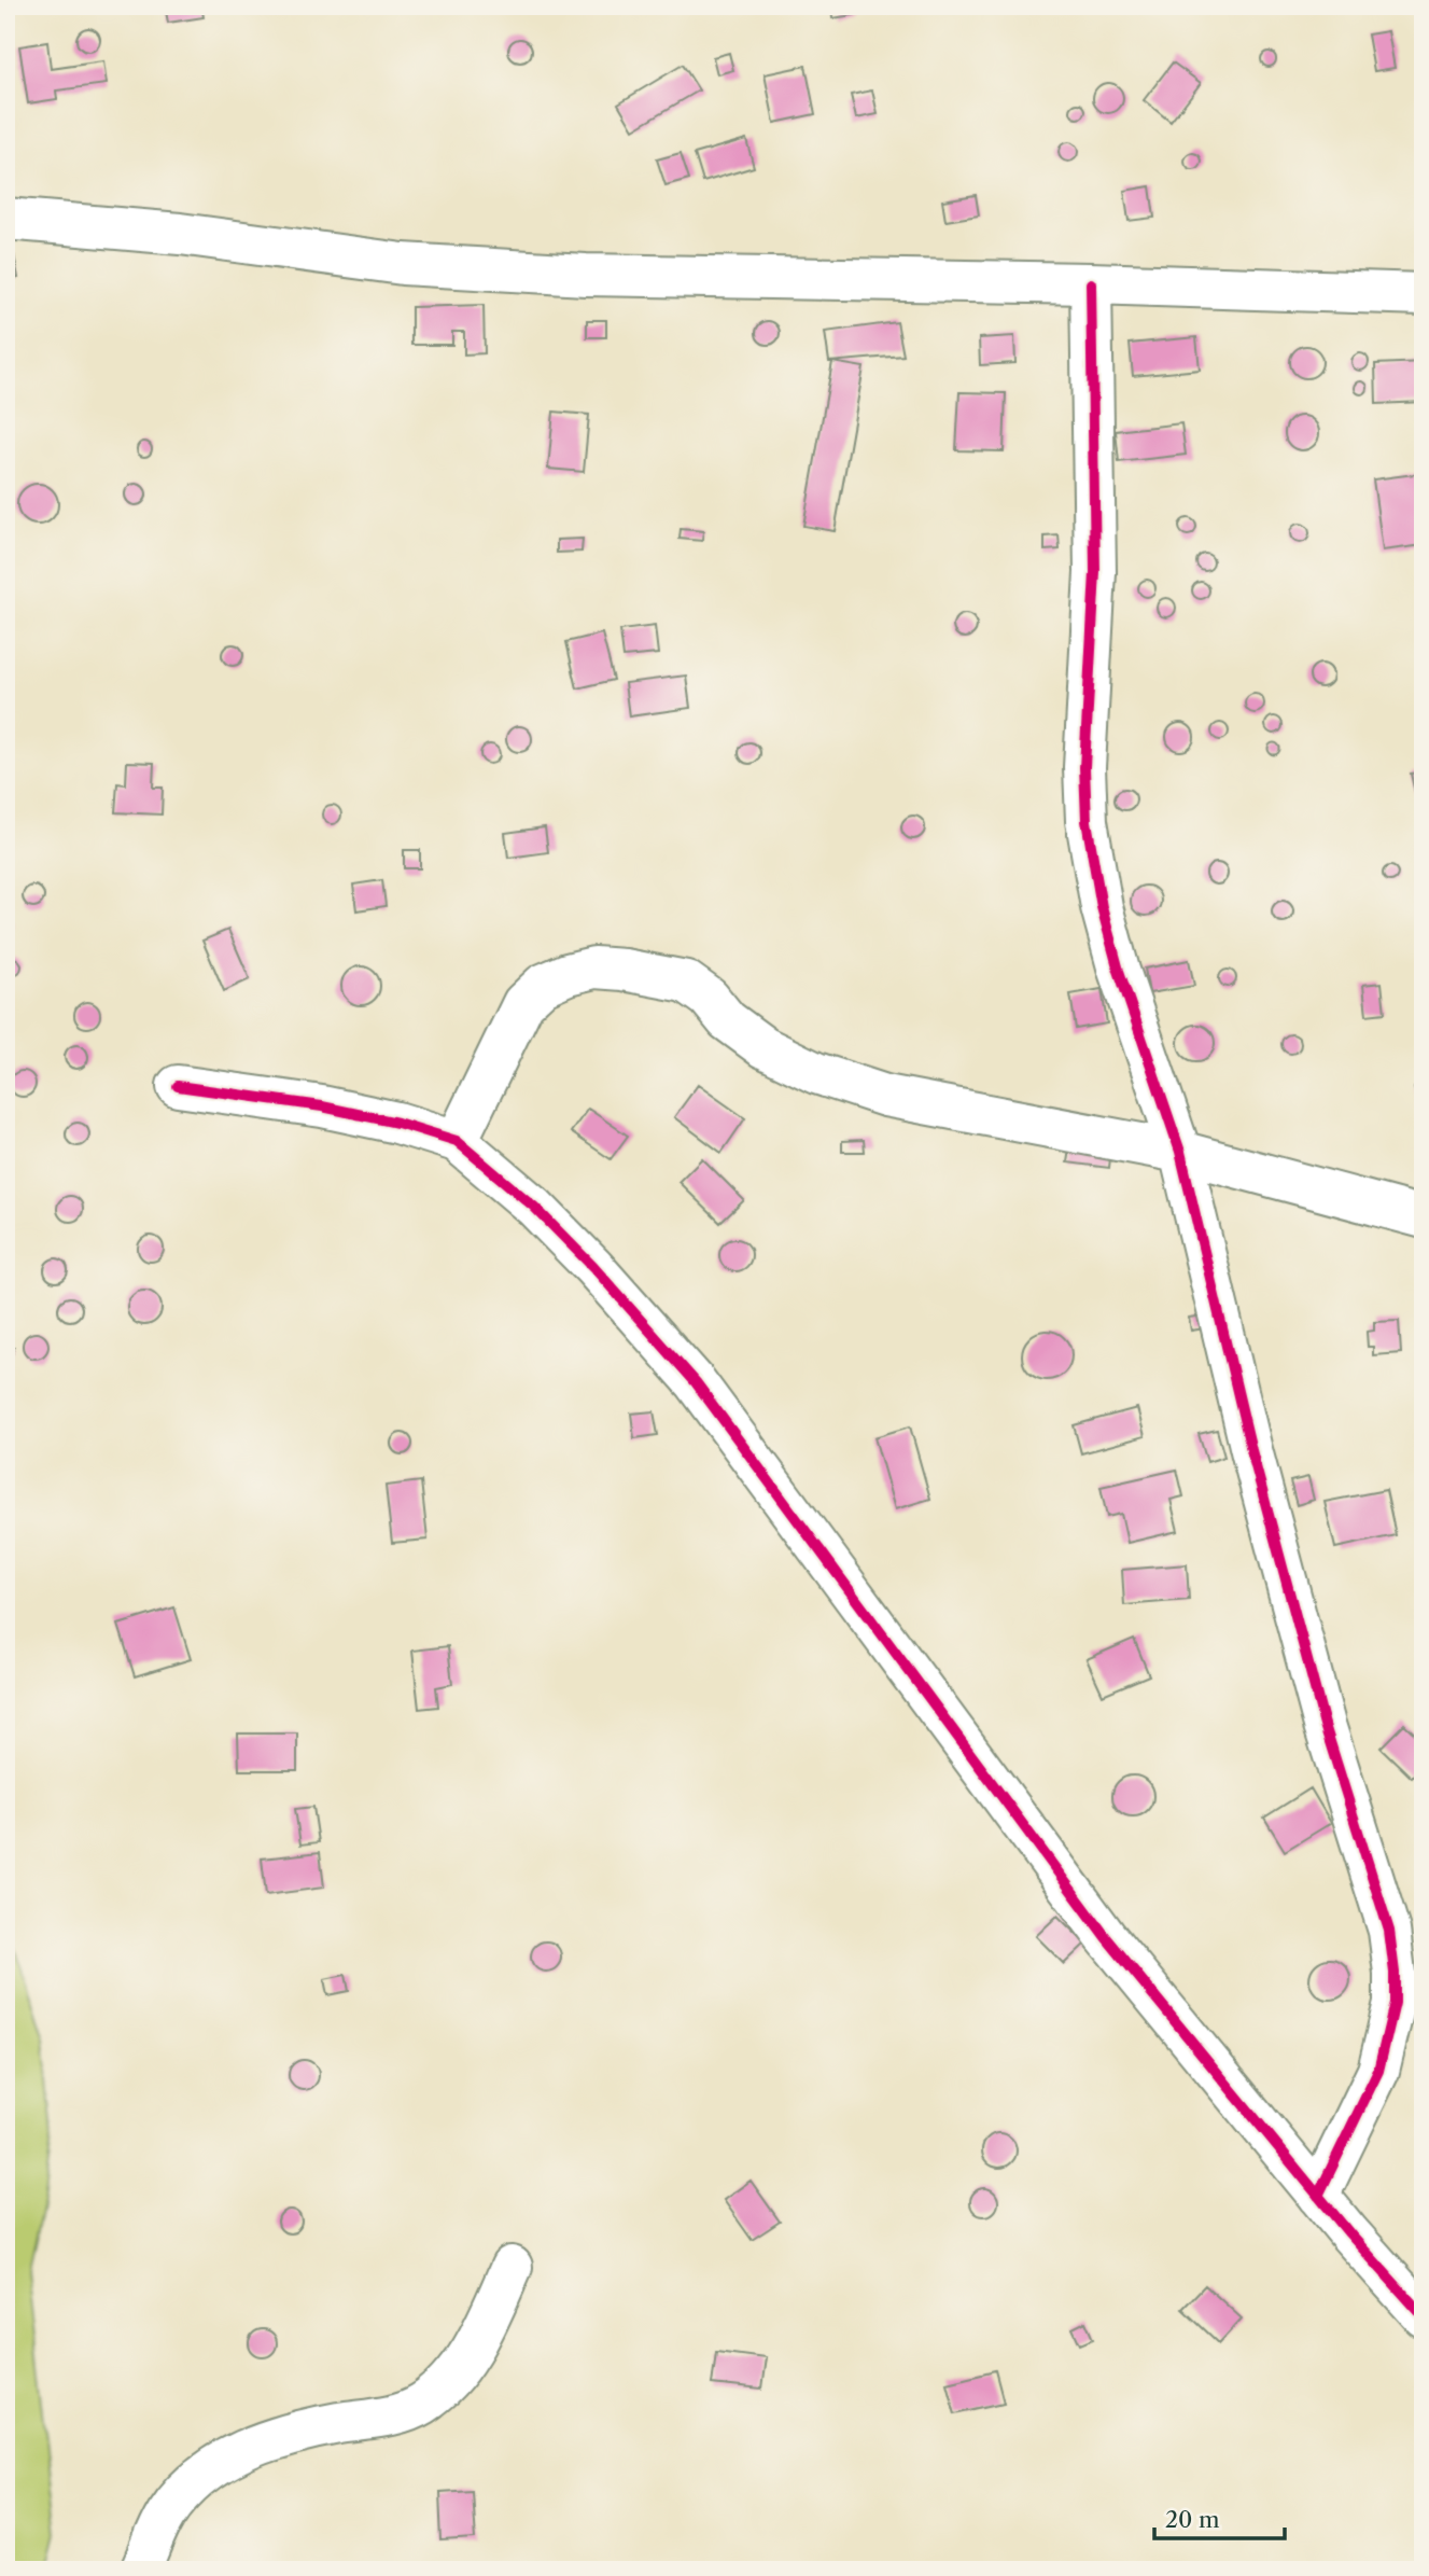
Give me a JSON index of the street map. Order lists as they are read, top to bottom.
{
  "scale_bar": "20 m"
}
